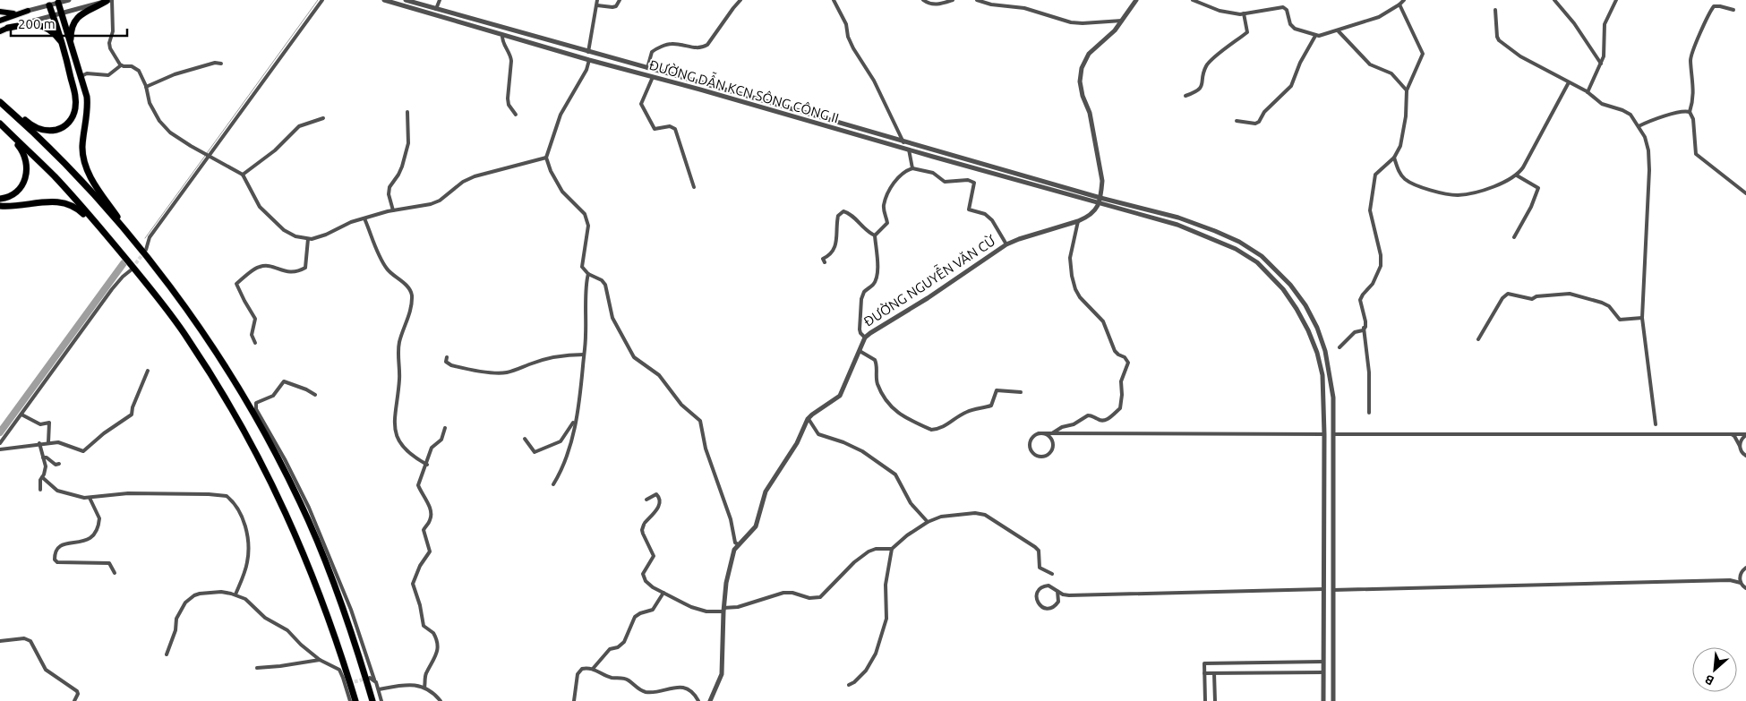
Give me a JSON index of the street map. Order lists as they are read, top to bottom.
{
  "streets": {
    "street": ["ĐƯỜNG DẪN KCN SÔNG CÔNG II", "ĐƯỜNG NGUYỄN VĂN CỪ"]
  },
  "crossings": [
    ["ĐƯỜNG DẪN KCN SÔNG CÔNG II", "ĐƯỜNG NGUYỄN VĂN CỪ"]
  ],
  "scale_bar": "200 m",
  "north": "bottom left"
}
